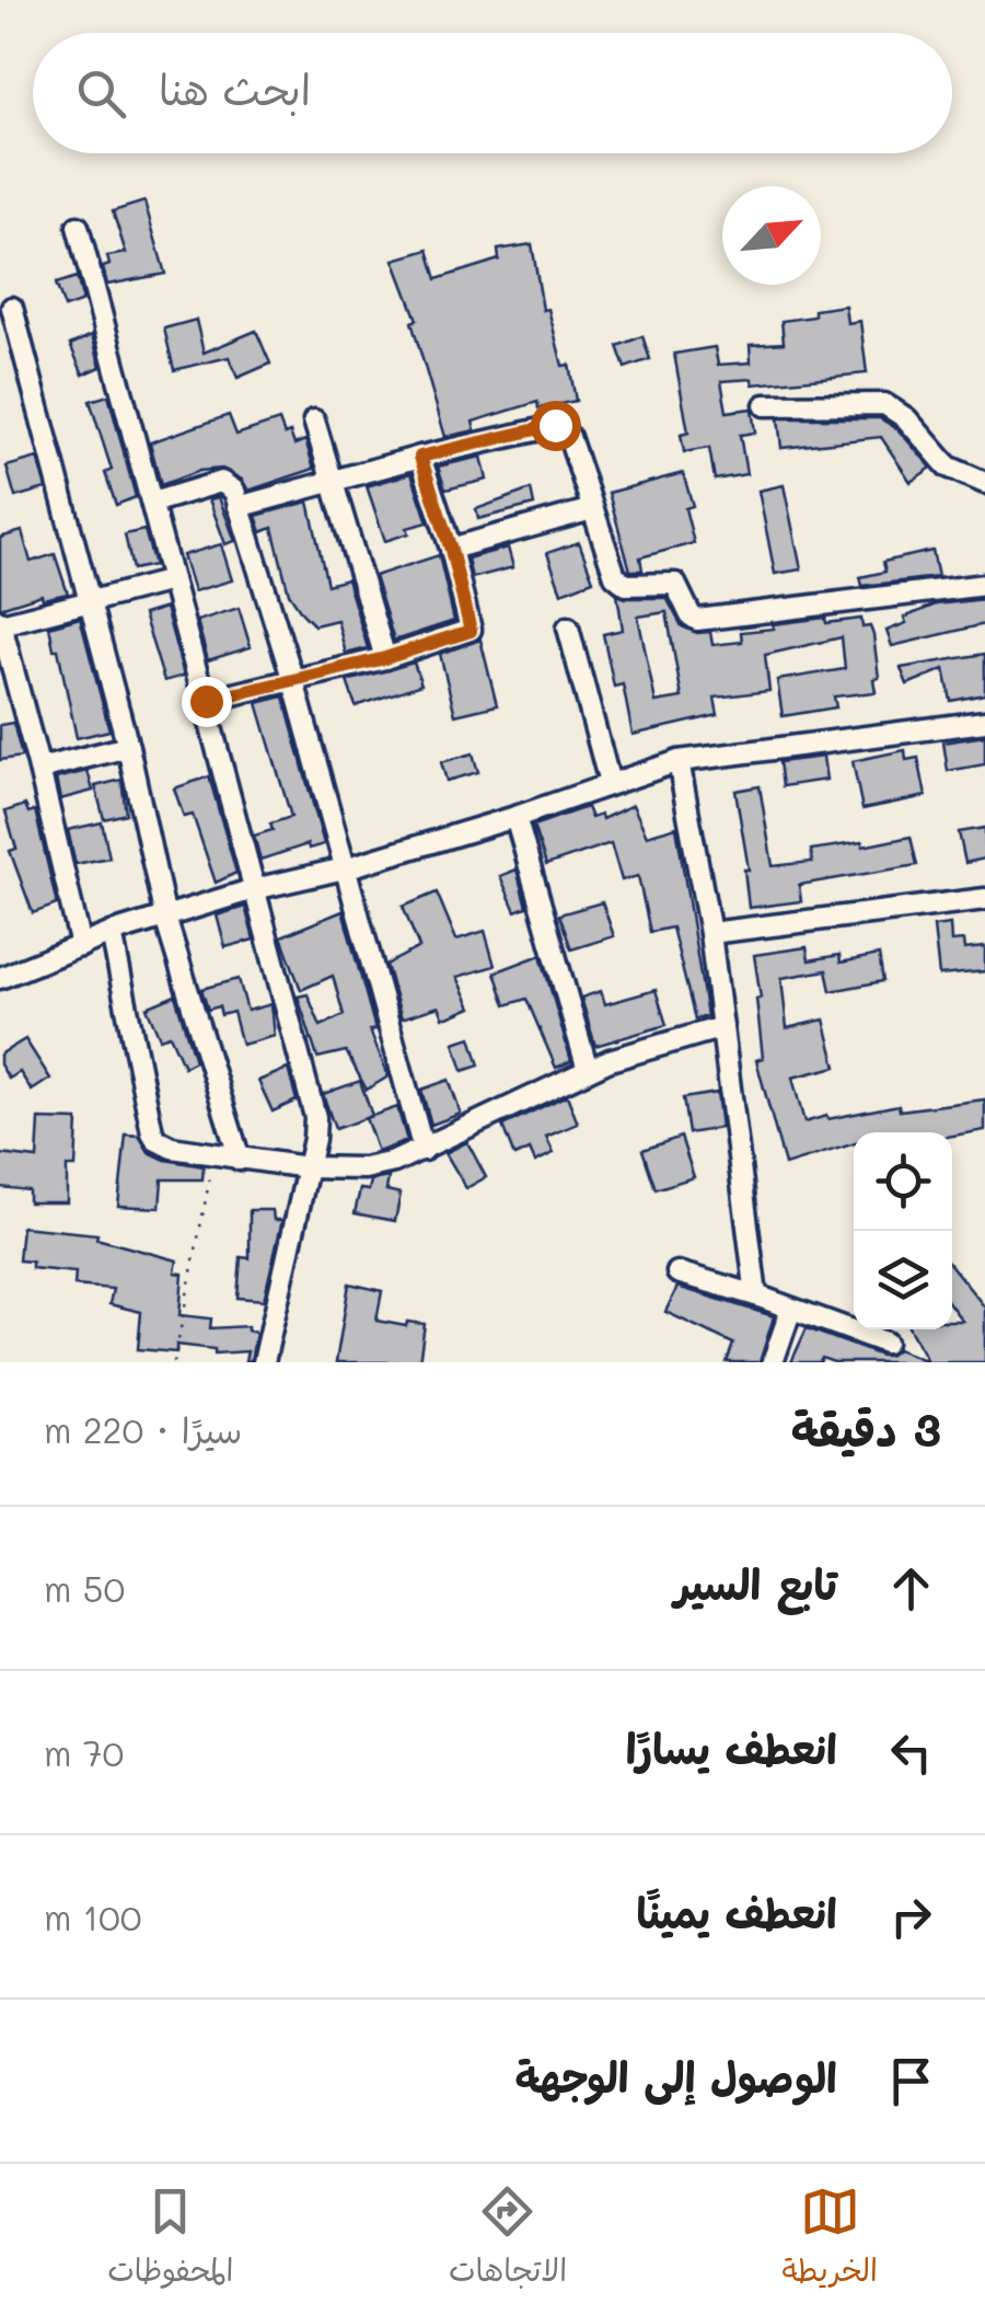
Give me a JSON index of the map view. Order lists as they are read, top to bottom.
{
  "north": "top right",
  "page": {
    "search": "ابحث هنا",
    "heading": ["3 دقيقة", "سيرًا · 220 m"],
    "list": [
      ["تابع السير", "50 m"],
      ["انعطف يسارًا", "70 m"],
      ["انعطف يمينًا", "100 m"],
      "الوصول إلى الوجهة"
    ],
    "nav": ["الخريطة", "الاتجاهات", "المحفوظات"]
  }
}
